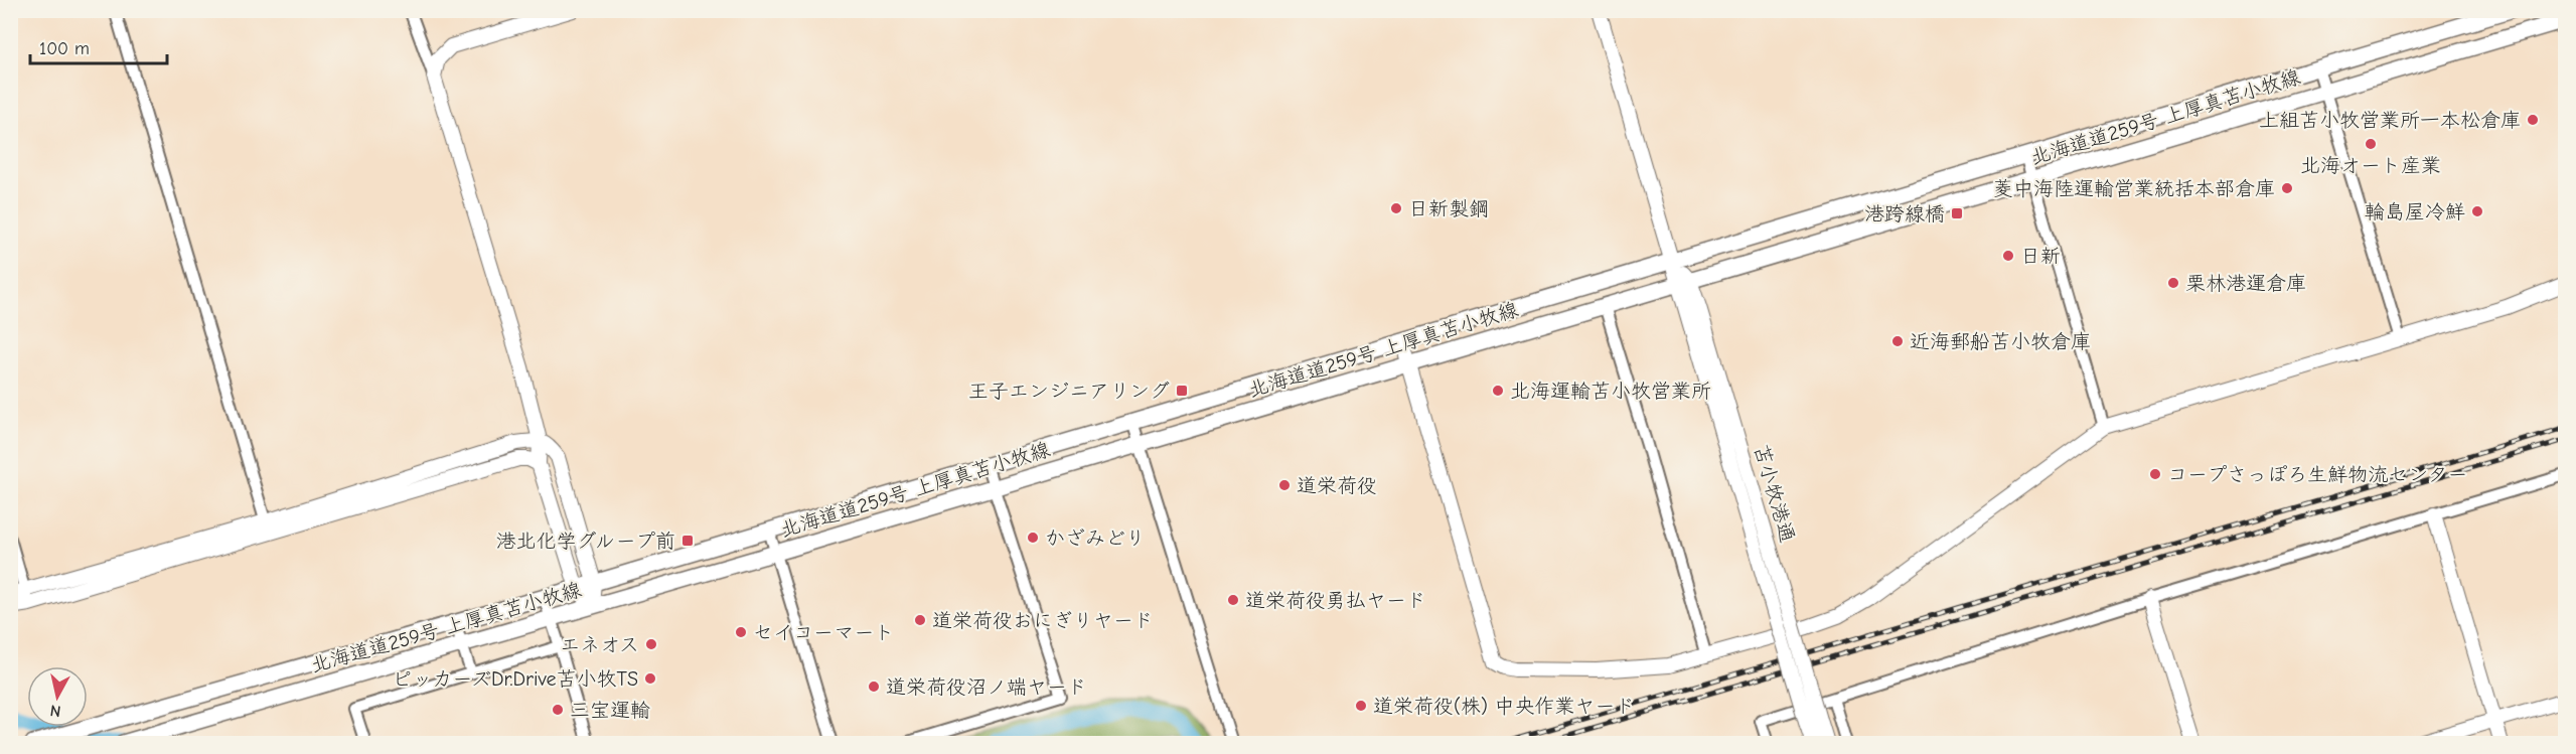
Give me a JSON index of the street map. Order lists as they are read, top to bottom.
{
  "streets": {
    "main road": ["北海道道259号 上厚真苫小牧線"],
    "street": ["苫小牧港通"]
  },
  "crossings": [
    ["北海道道259号 上厚真苫小牧線", "苫小牧港通"]
  ],
  "places": {
    "other": [
      "上組苫小牧営業所一本松倉庫",
      "北海オート産業",
      "菱中海陸運輸営業統括本部倉庫",
      "日新製鋼",
      "輪島屋冷鮮",
      "日新",
      "栗林港運倉庫",
      "近海郵船苫小牧倉庫",
      "北海運輸苫小牧営業所",
      "コープさっぽろ生鮮物流センター",
      "道栄荷役",
      "かざみどり",
      "道栄荷役勇払ヤード",
      "道栄荷役おにぎりヤード",
      "セイコーマート",
      "エネオス",
      "ピッカーズDr.Drive苫小牧TS",
      "道栄荷役沼ノ端ヤード",
      "道栄荷役(株) 中央作業ヤード",
      "三宝運輸"
    ],
    "transit": ["港跨線橋", "王子エンジニアリング", "港北化学グループ前"]
  },
  "scale_bar": "100 m",
  "north": "bottom"
}
